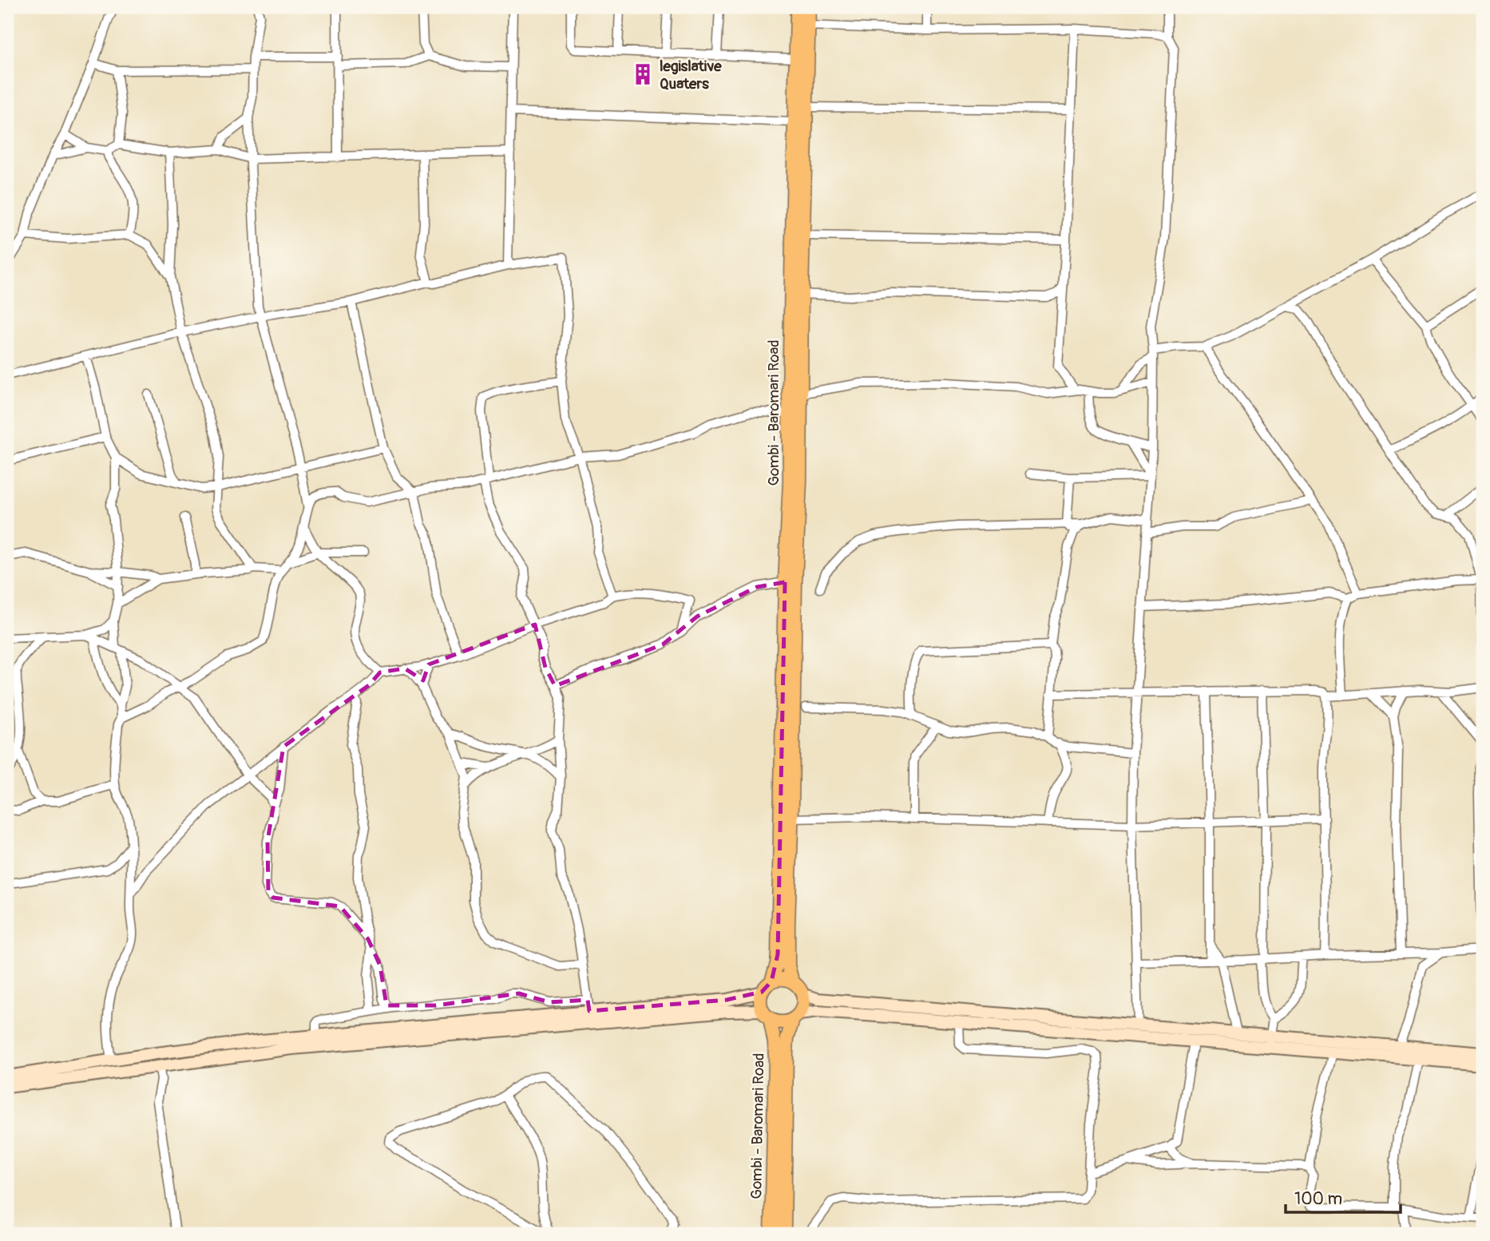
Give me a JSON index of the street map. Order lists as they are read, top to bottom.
{
  "streets": {
    "main road": ["Gombi - Baromari Road"]
  },
  "places": {
    "building": ["legislative Quaters"]
  },
  "scale_bar": "100 m"
}
